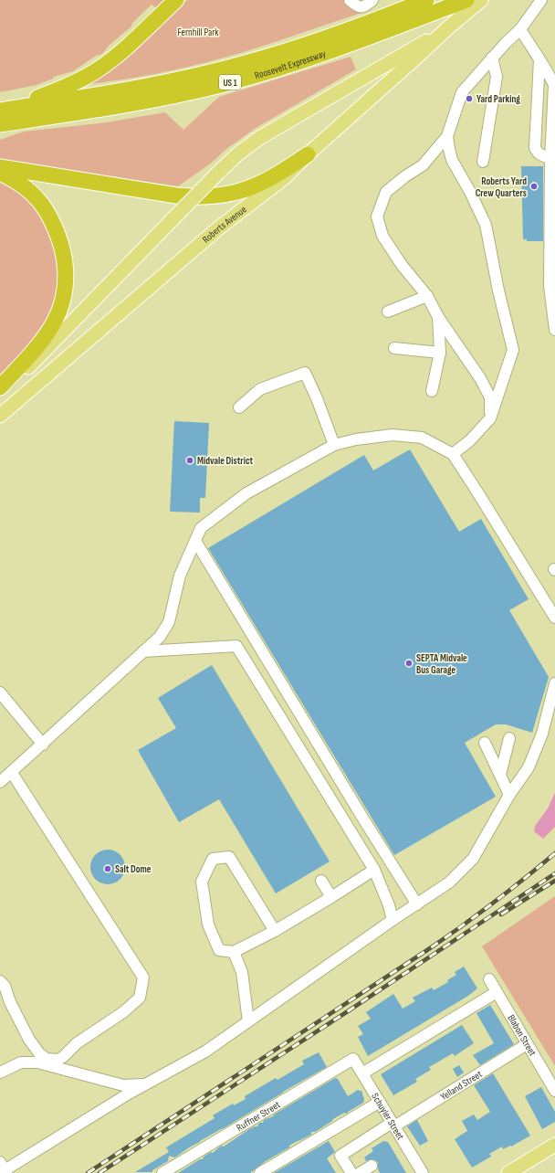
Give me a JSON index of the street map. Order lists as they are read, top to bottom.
{
  "streets": {
    "highway": ["Roosevelt Expressway", "US 1"],
    "main road": ["Roberts Avenue"],
    "street": [
      "Blabon Street",
      "Yelland Street",
      "Ruffner Street",
      "Schuyler Street"
    ]
  },
  "crossings": [
    ["Blabon Street", "Yelland Street"],
    ["Yelland Street", "Schuyler Street"],
    ["Ruffner Street", "Schuyler Street"]
  ],
  "parks": ["Fernhill Park"],
  "places": [
    "Yard Parking",
    "Roberts Yard Crew Quarters",
    "Midvale District",
    "SEPTA Midvale Bus Garage",
    "Salt Dome"
  ]
}
